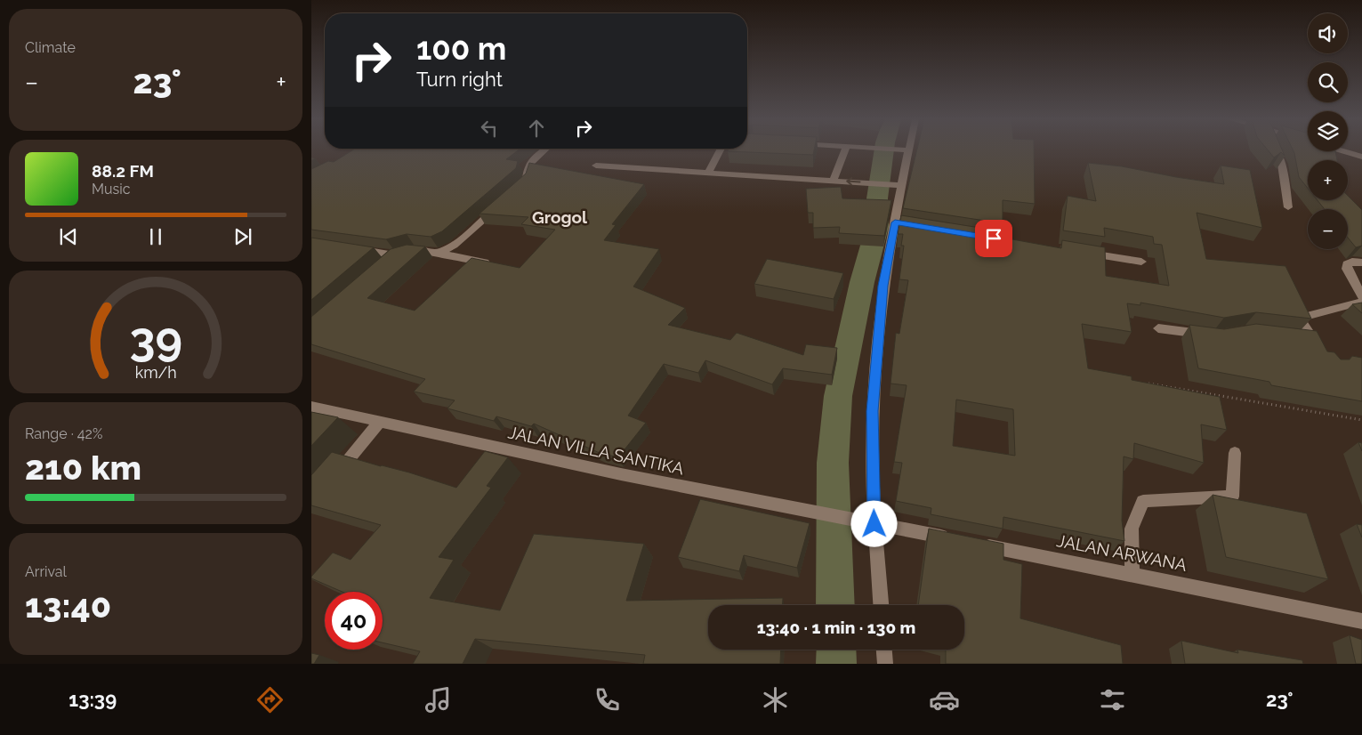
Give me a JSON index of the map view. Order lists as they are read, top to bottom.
{
  "streets": {
    "street": ["JALAN VILLA SANTIKA", "JALAN ARWANA"]
  },
  "districts": ["Grogol"],
  "page": {
    "tile": [
      "Climate",
      ["Range · 42%", "210 km"],
      ["Arrival", "13:40"]
    ],
    "map_buttons": ["+", "−"],
    "turn": ["100 m", "Turn right"],
    "heat": ["−", "23°", "+"],
    "song": ["88.2 FM", "Music"],
    "limit": "40",
    "trip": "13:40 · 1 min · 130 m",
    "tabs": ["13:39", "23°"],
    "gauge": ["39", "km/h"]
  }
}
